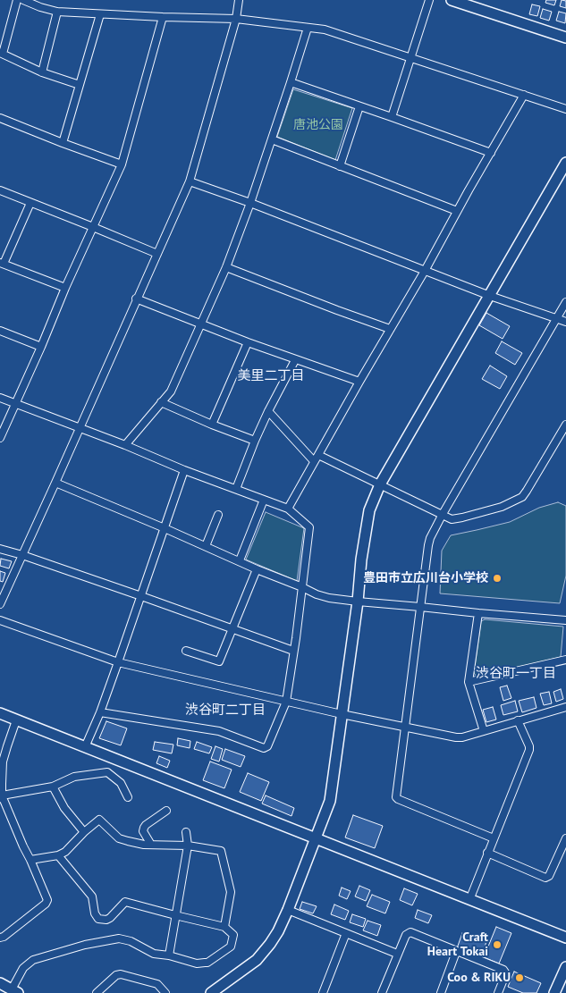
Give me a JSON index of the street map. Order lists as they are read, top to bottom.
{
  "districts": ["美里二丁目", "渋谷町一丁目", "渋谷町二丁目"],
  "parks": ["唐池公園"],
  "places": ["豊田市立広川台小学校", "Craft Heart Tokai", "Coo & RIKU"]
}
